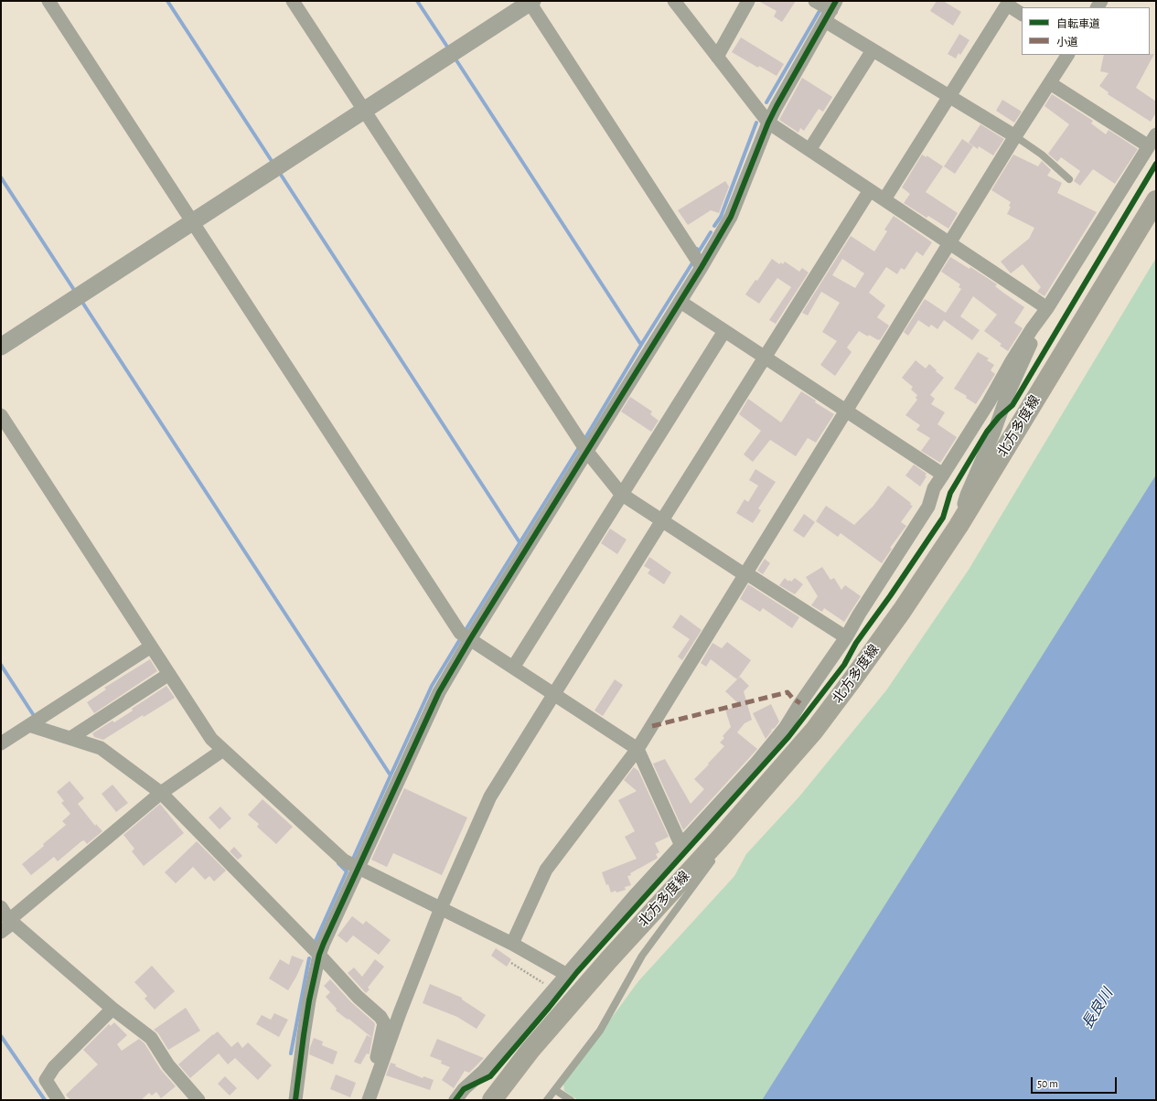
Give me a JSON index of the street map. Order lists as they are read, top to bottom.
{
  "streets": {
    "main road": ["北方多度線"]
  },
  "water": ["長良川"],
  "legend": ["自転車道", "小道"],
  "scale_bar": "50 m"
}
